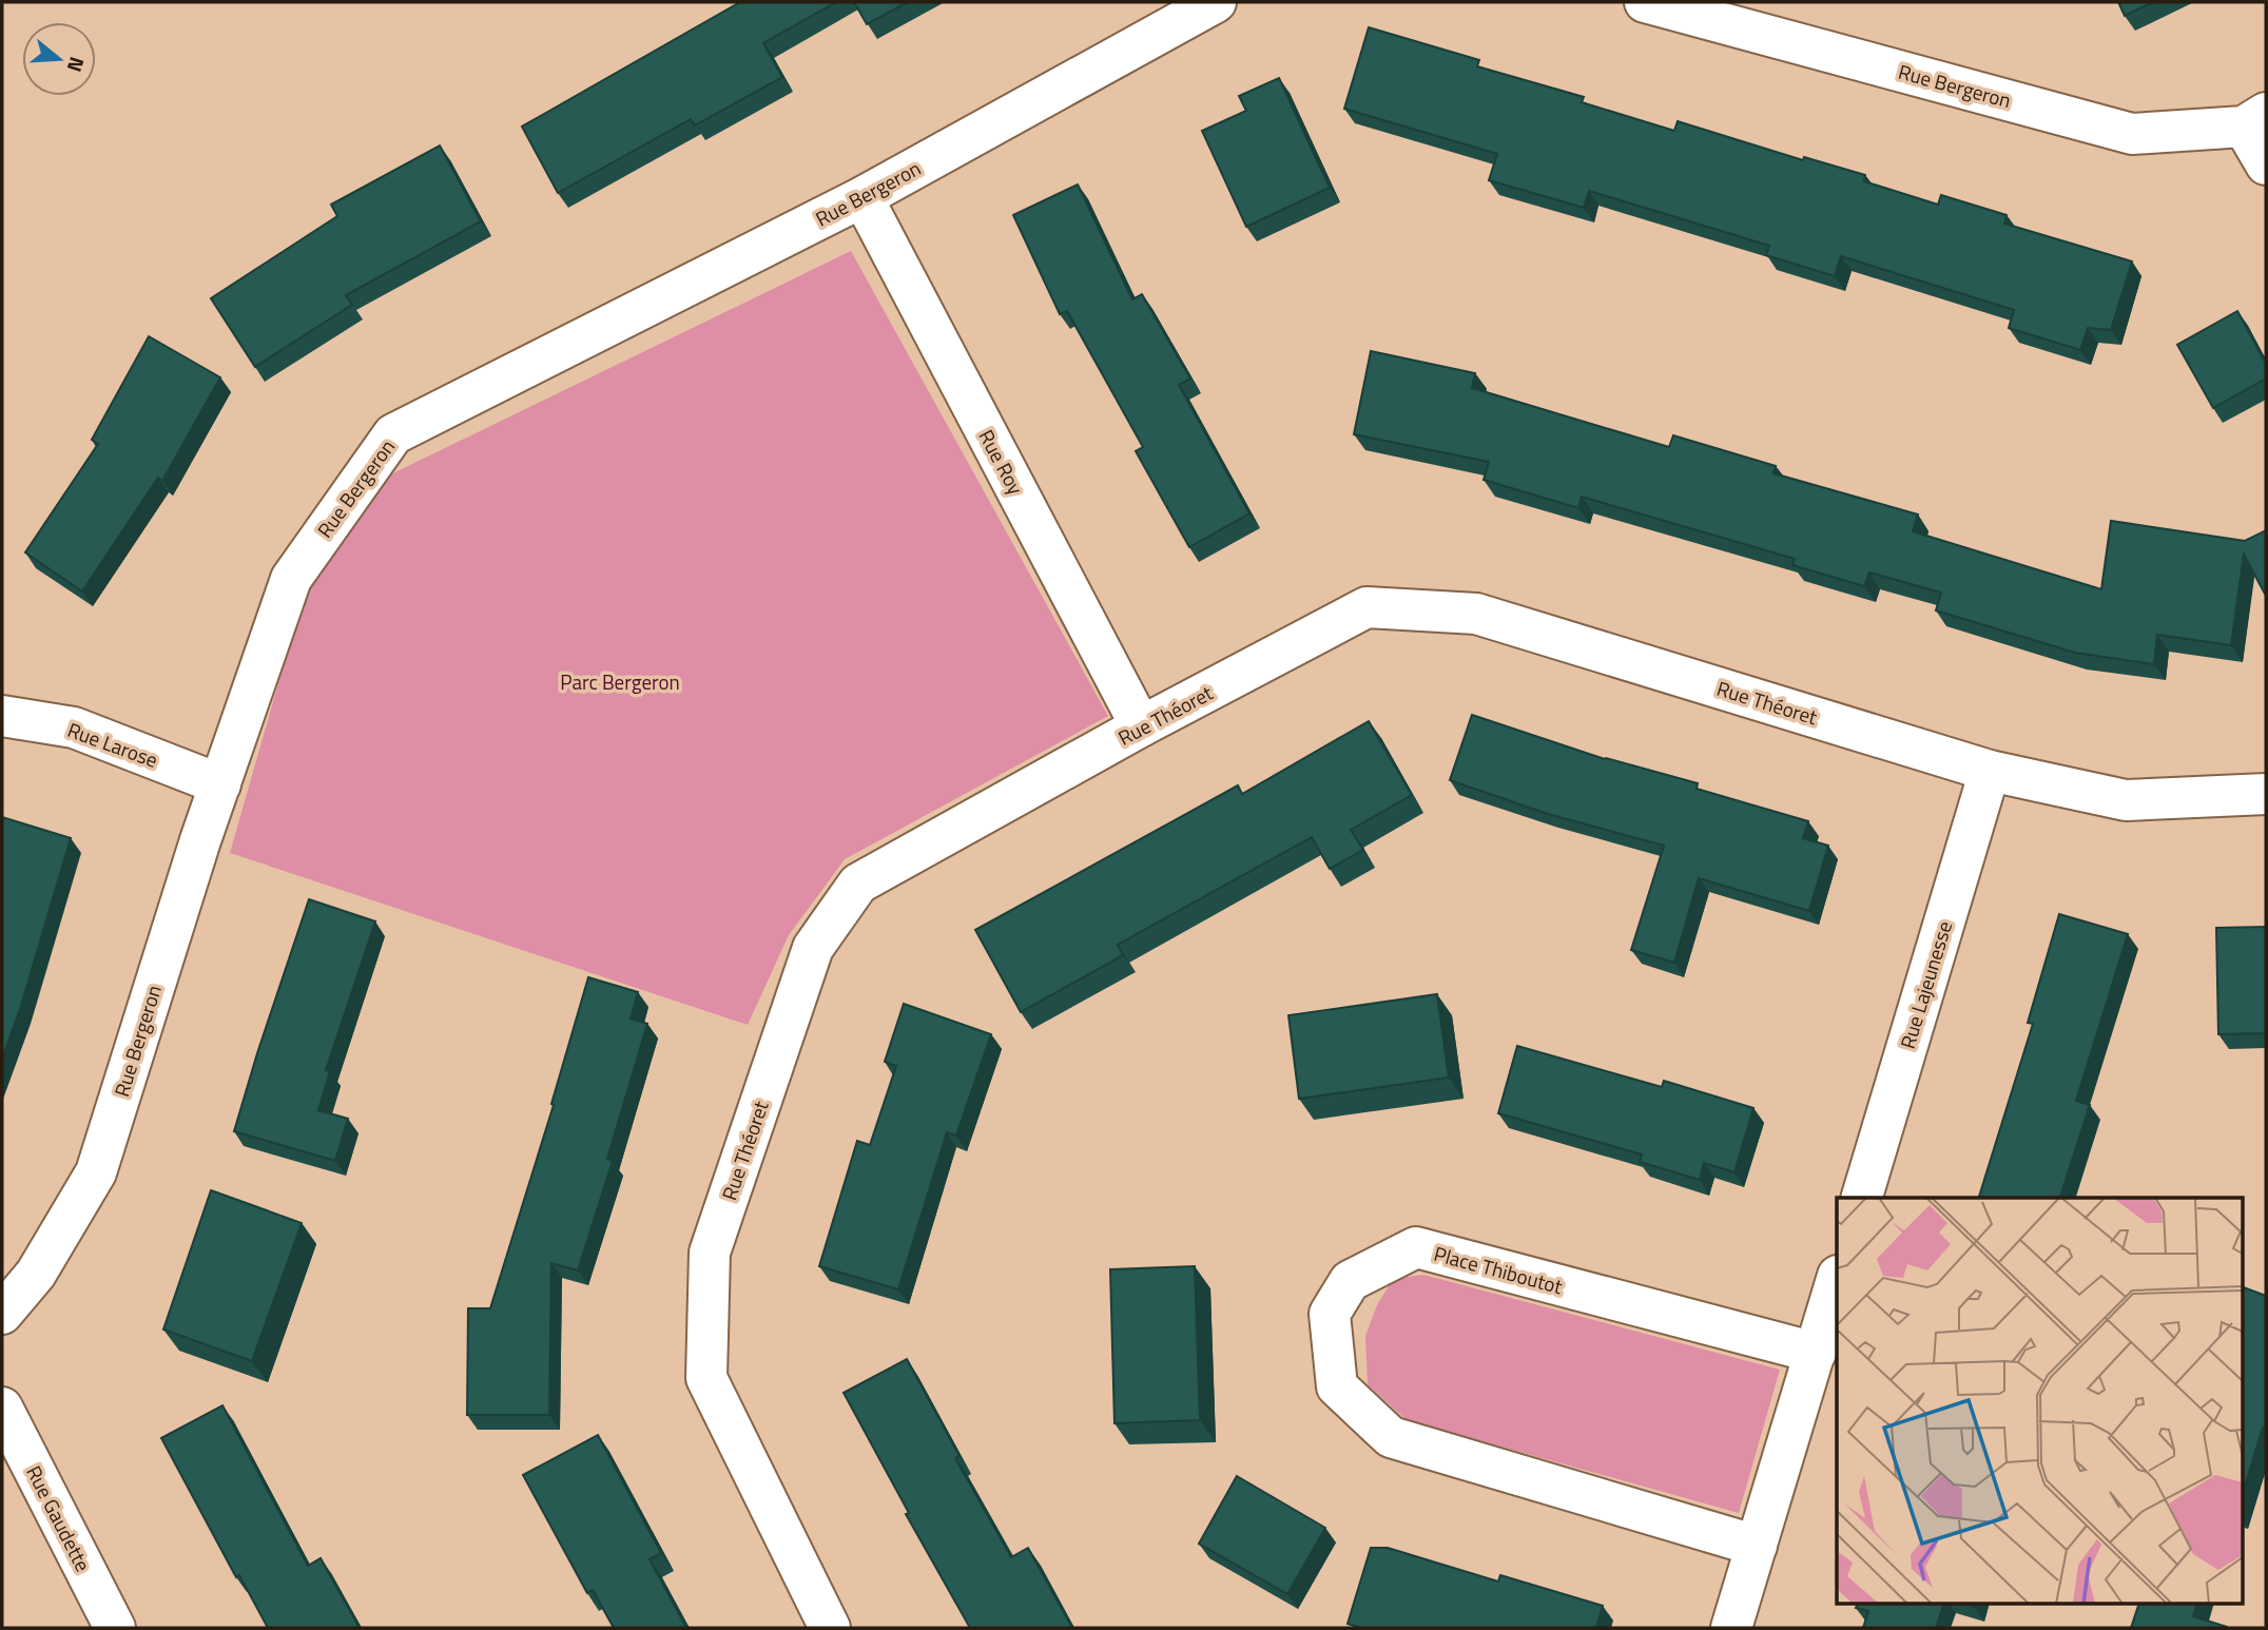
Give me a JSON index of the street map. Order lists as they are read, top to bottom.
{
  "streets": {
    "street": [
      "Rue Bergeron",
      "Rue Roy",
      "Rue Théoret",
      "Rue Larose",
      "Rue Lajeunesse",
      "Place Thiboutot",
      "Rue Gaudette"
    ]
  },
  "crossings": [
    ["Rue Bergeron", "Rue Roy"],
    ["Rue Bergeron", "Rue Larose"],
    ["Rue Roy", "Rue Théoret"],
    ["Rue Théoret", "Rue Lajeunesse"]
  ],
  "parks": ["Parc Bergeron"],
  "north": "right"
}
